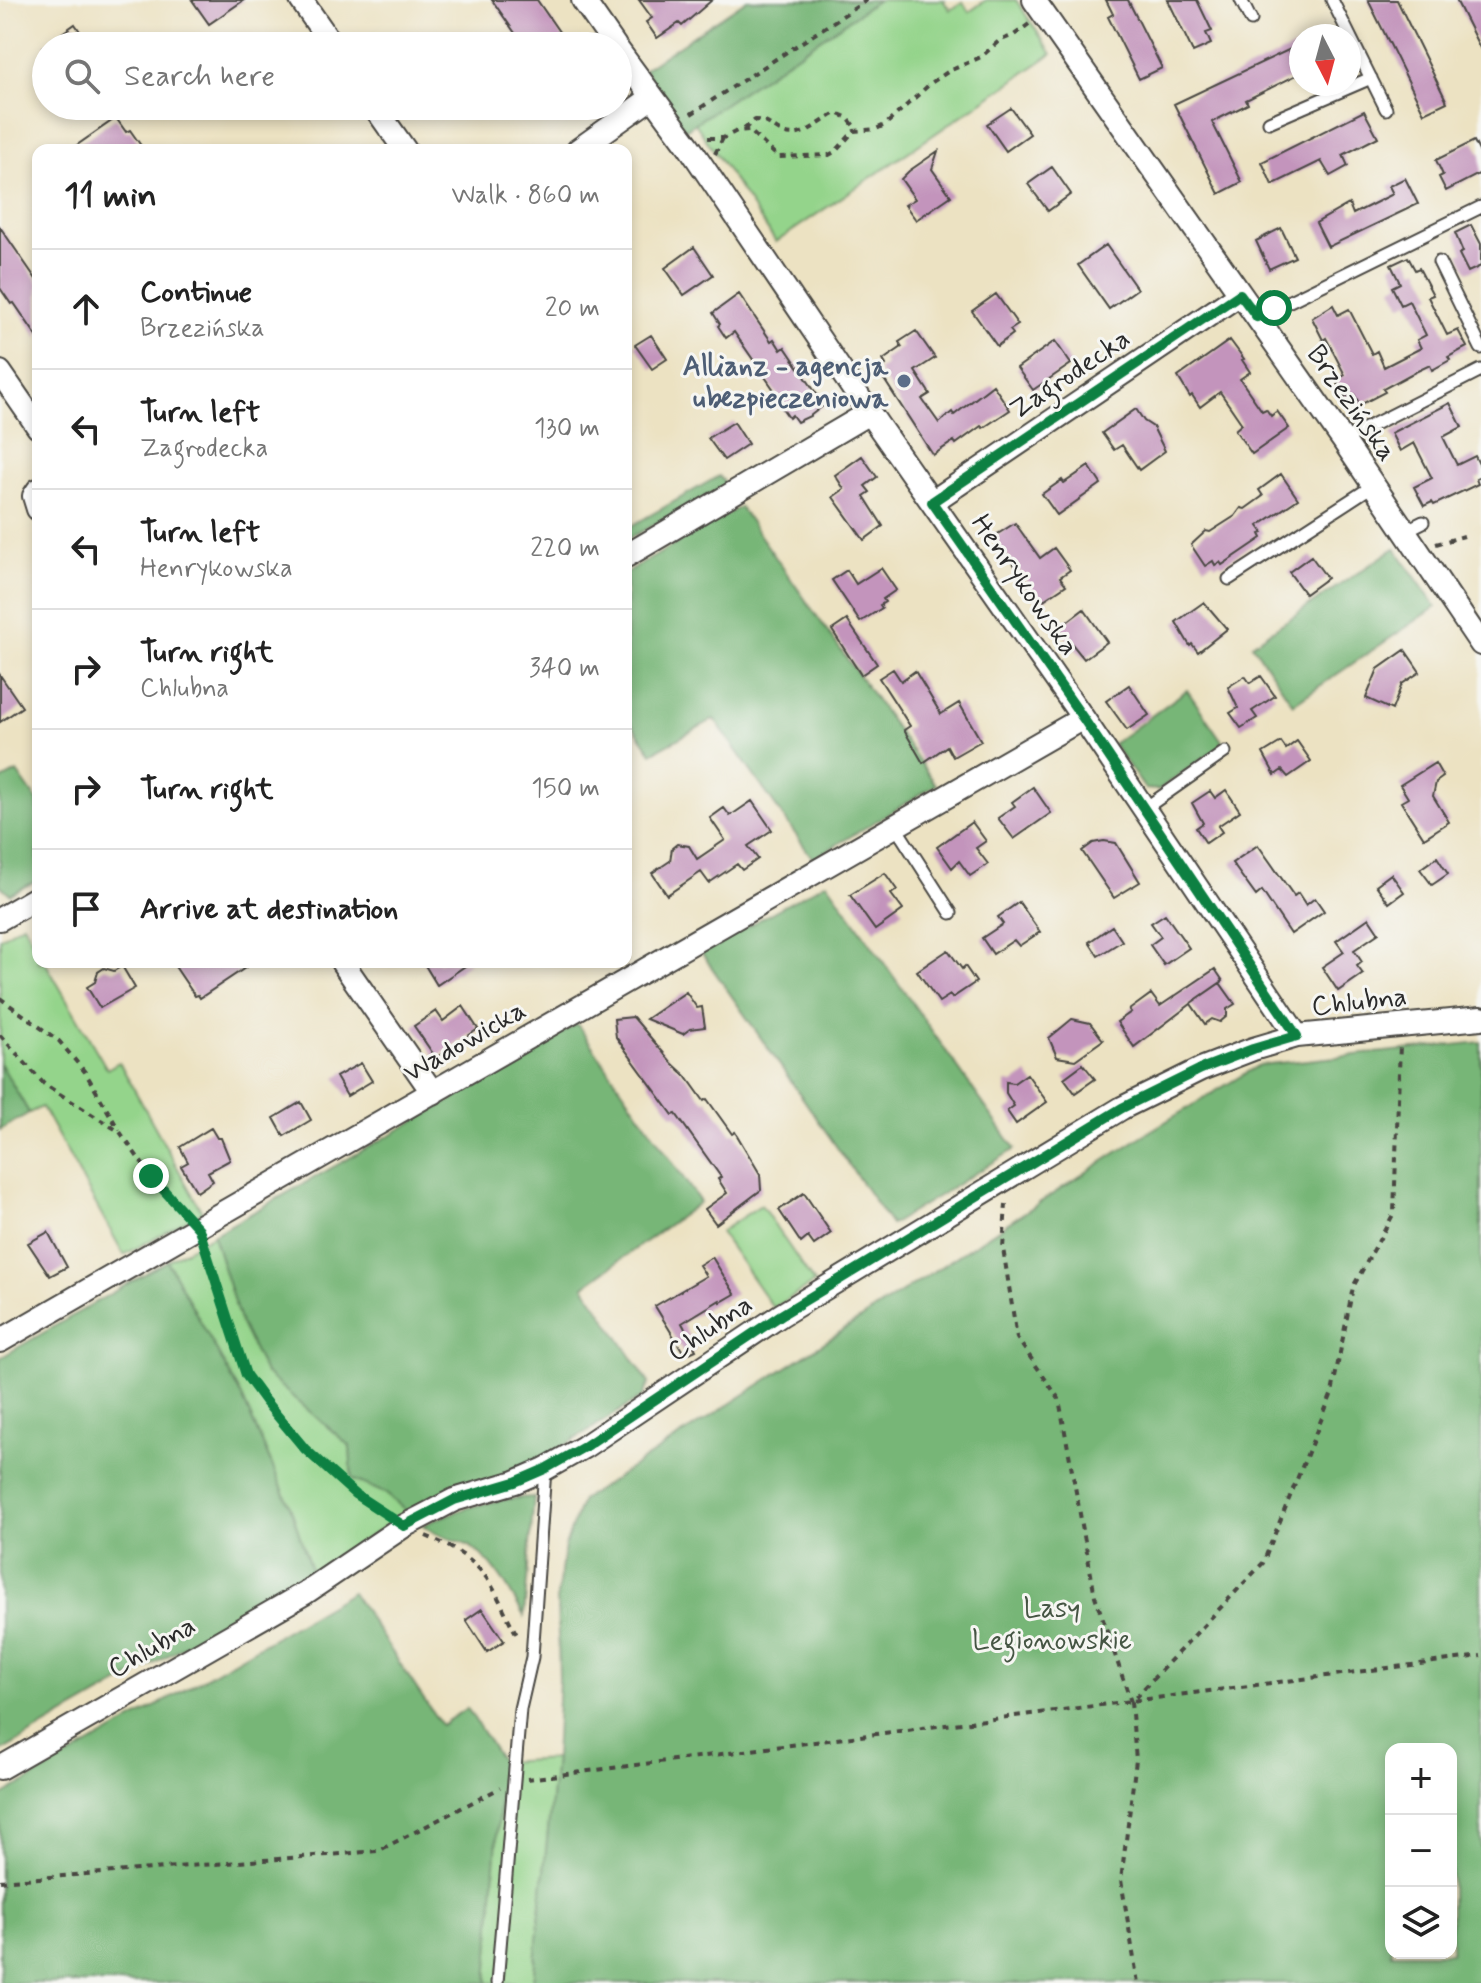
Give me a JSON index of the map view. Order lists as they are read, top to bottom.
{
  "streets": {
    "street": [
      "Zagrodecka",
      "Brzezińska",
      "Henrykowska",
      "Chlubna",
      "Wadowicka"
    ]
  },
  "crossings": [
    ["Zagrodecka", "Brzezińska"],
    ["Zagrodecka", "Henrykowska"],
    ["Henrykowska", "Chlubna"],
    ["Henrykowska", "Wadowicka"]
  ],
  "parks": ["Lasy Legionowskie"],
  "places": ["Allianz - agencja ubezpieczeniowa"],
  "north": "bottom",
  "page": {
    "search": "Search here",
    "heading": ["11 min", "Walk · 860 m"],
    "list": [
      ["Continue", "Brzezińska", "20 m"],
      ["Turn left", "Zagrodecka", "130 m"],
      ["Turn left", "Henrykowska", "220 m"],
      ["Turn right", "Chlubna", "340 m"],
      ["Turn right", "150 m"],
      "Arrive at destination"
    ],
    "map_buttons": ["+", "−"]
  }
}
